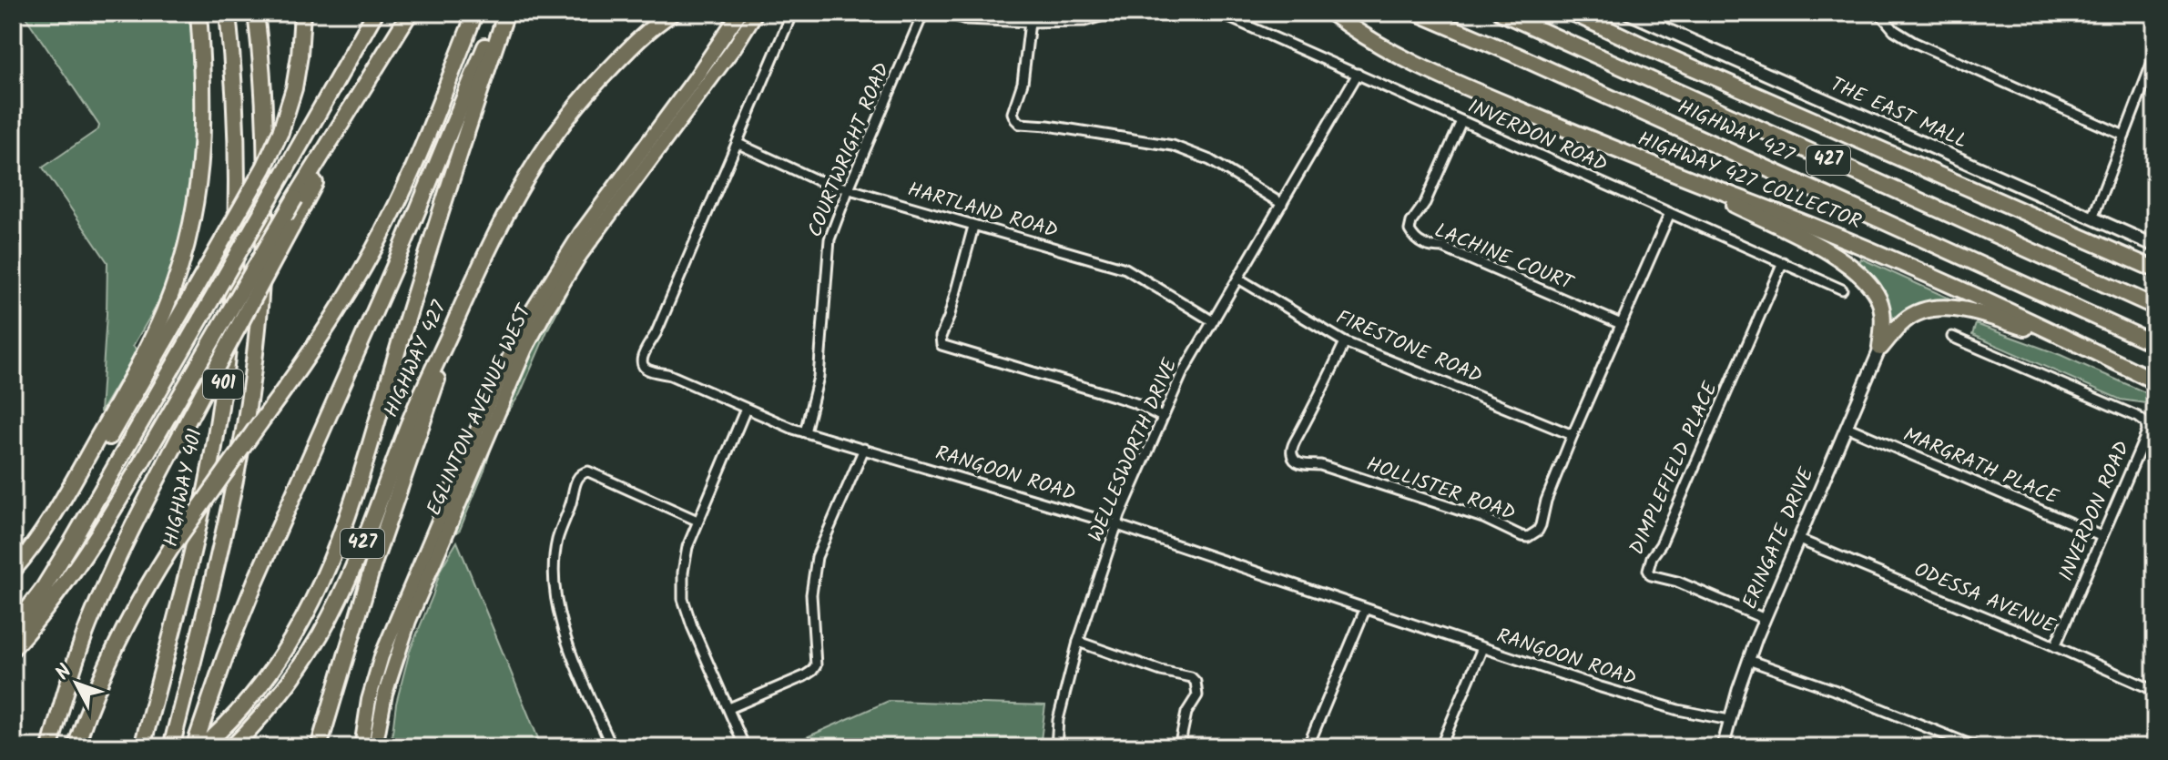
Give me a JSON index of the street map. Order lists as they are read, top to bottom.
{
  "streets": {
    "highway": [
      "HIGHWAY 427",
      "427",
      "HIGHWAY 427 COLLECTOR",
      "401",
      "HIGHWAY 401"
    ],
    "main road": ["THE EAST MALL", "EGLINTON AVENUE WEST"],
    "street": [
      "INVERDON ROAD",
      "COURTWRIGHT ROAD",
      "HARTLAND ROAD",
      "LACHINE COURT",
      "FIRESTONE ROAD",
      "WELLESWORTH DRIVE",
      "MARGRATH PLACE",
      "DIMPLEFIELD PLACE",
      "RANGOON ROAD",
      "HOLLISTER ROAD",
      "ERINGATE DRIVE",
      "ODESSA AVENUE"
    ]
  },
  "crossings": [
    ["INVERDON ROAD", "LACHINE COURT"],
    ["INVERDON ROAD", "WELLESWORTH DRIVE"],
    ["INVERDON ROAD", "MARGRATH PLACE"],
    ["INVERDON ROAD", "DIMPLEFIELD PLACE"],
    ["INVERDON ROAD", "HOLLISTER ROAD"],
    ["INVERDON ROAD", "ODESSA AVENUE"],
    ["COURTWRIGHT ROAD", "HARTLAND ROAD"],
    ["COURTWRIGHT ROAD", "RANGOON ROAD"],
    ["HARTLAND ROAD", "WELLESWORTH DRIVE"],
    ["HARTLAND ROAD", "RANGOON ROAD"],
    ["LACHINE COURT", "HOLLISTER ROAD"],
    ["FIRESTONE ROAD", "WELLESWORTH DRIVE"],
    ["FIRESTONE ROAD", "HOLLISTER ROAD"],
    ["WELLESWORTH DRIVE", "RANGOON ROAD"],
    ["MARGRATH PLACE", "ERINGATE DRIVE"],
    ["DIMPLEFIELD PLACE", "ERINGATE DRIVE"],
    ["RANGOON ROAD", "ERINGATE DRIVE"],
    ["ERINGATE DRIVE", "ODESSA AVENUE"]
  ],
  "north": "top left"
}
